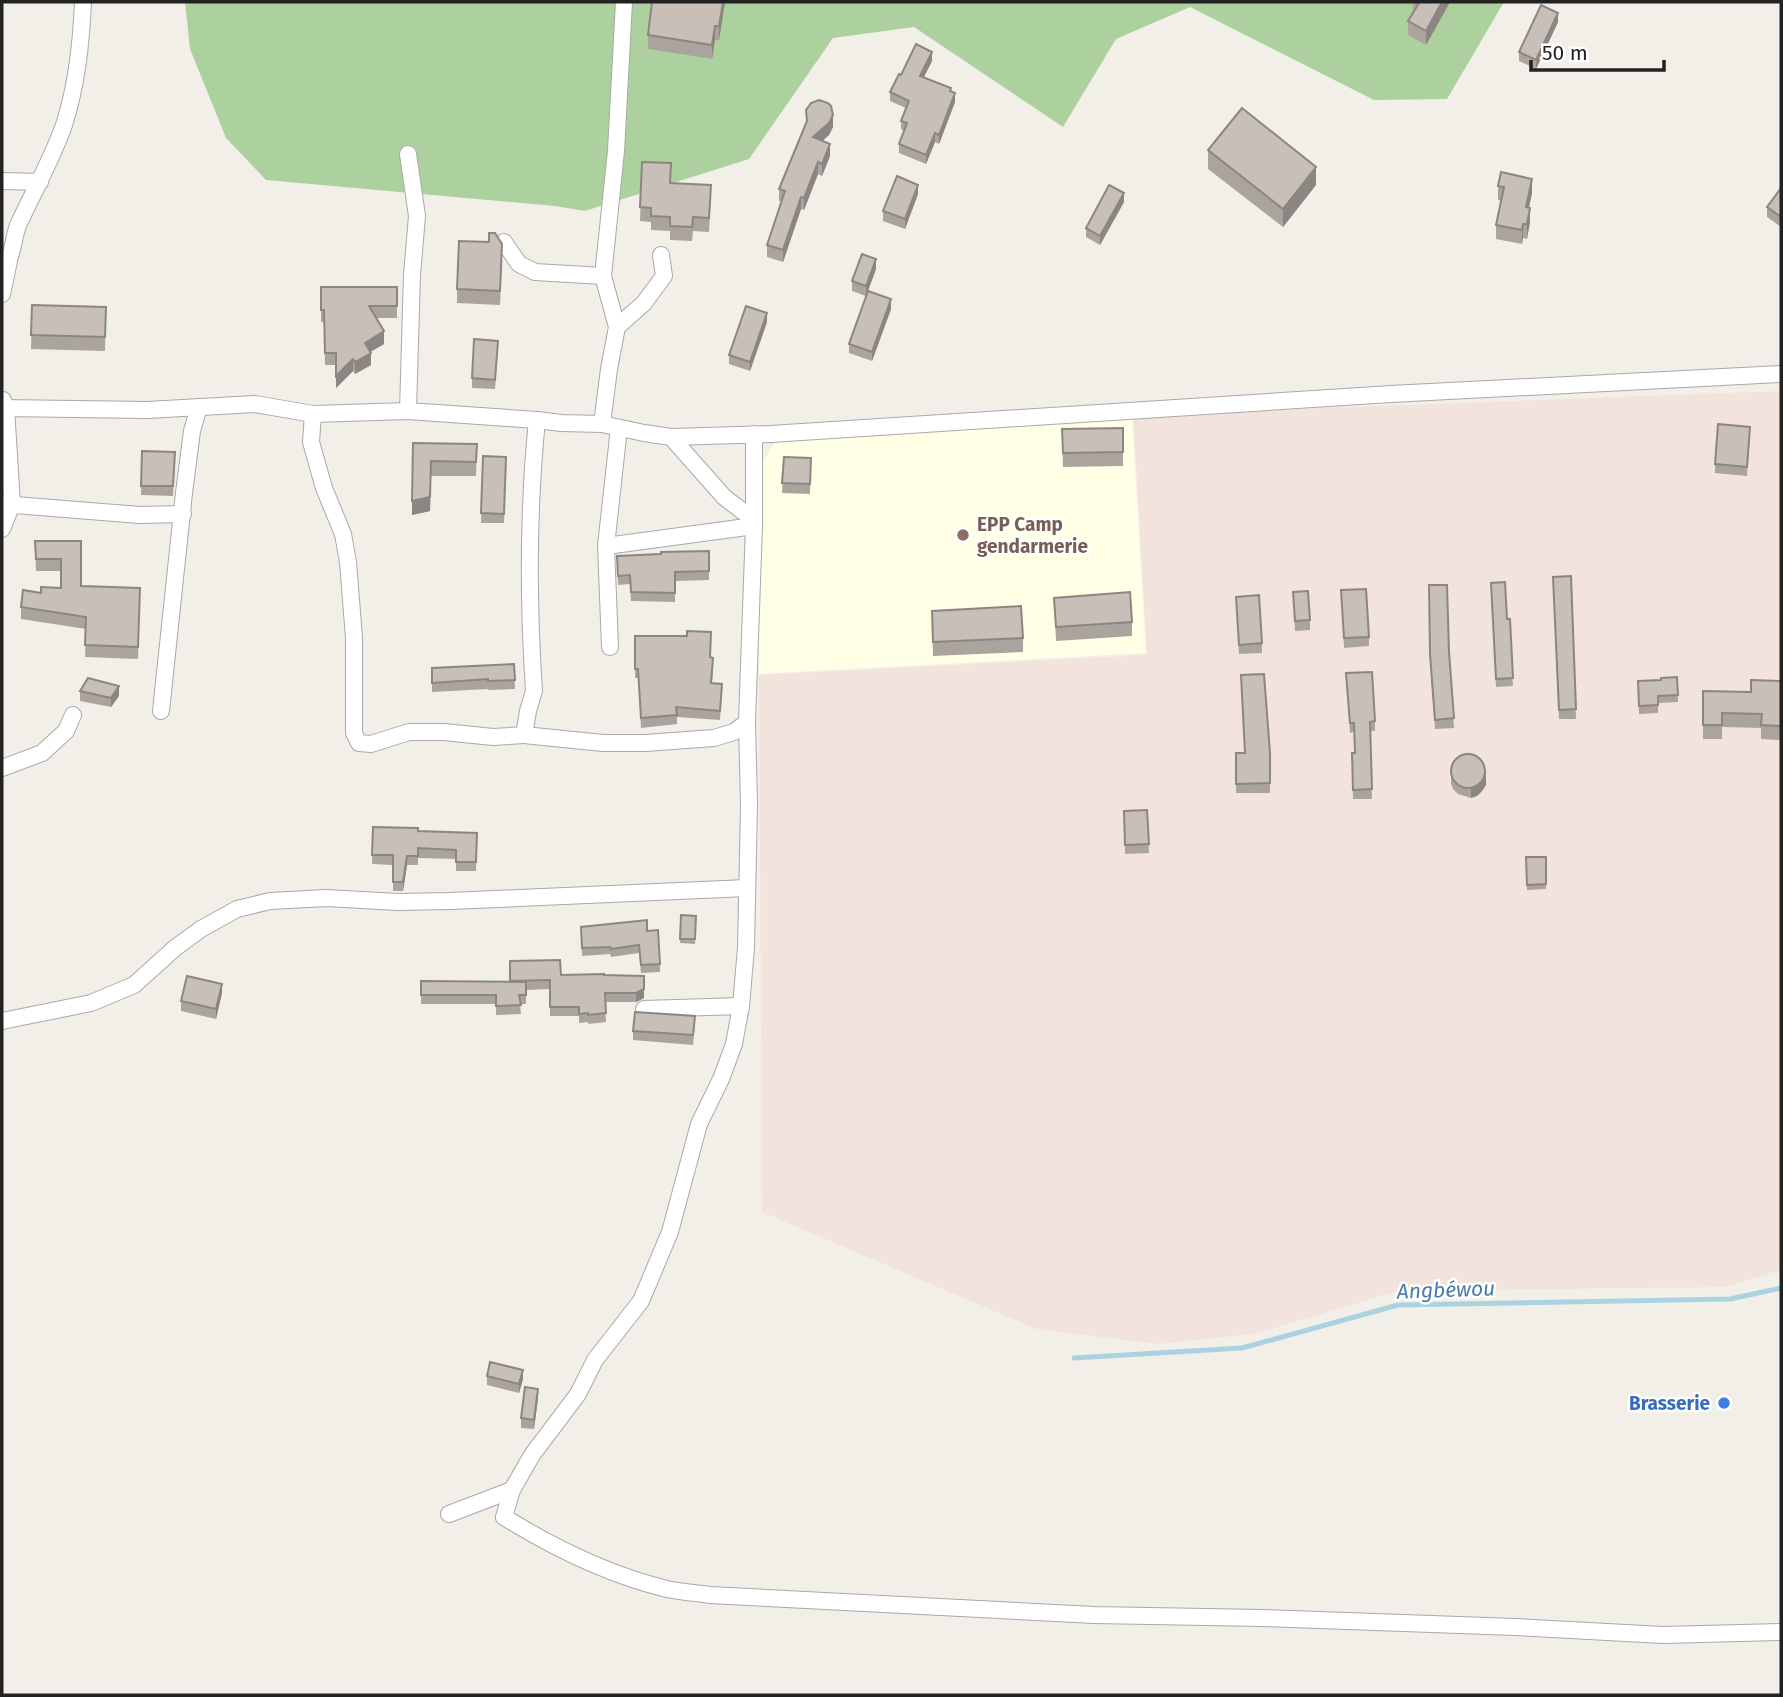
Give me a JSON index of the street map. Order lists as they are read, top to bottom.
{
  "water": ["Angbéwou"],
  "places": ["EPP Camp gendarmerie", "Brasserie"],
  "scale_bar": "50 m"
}
